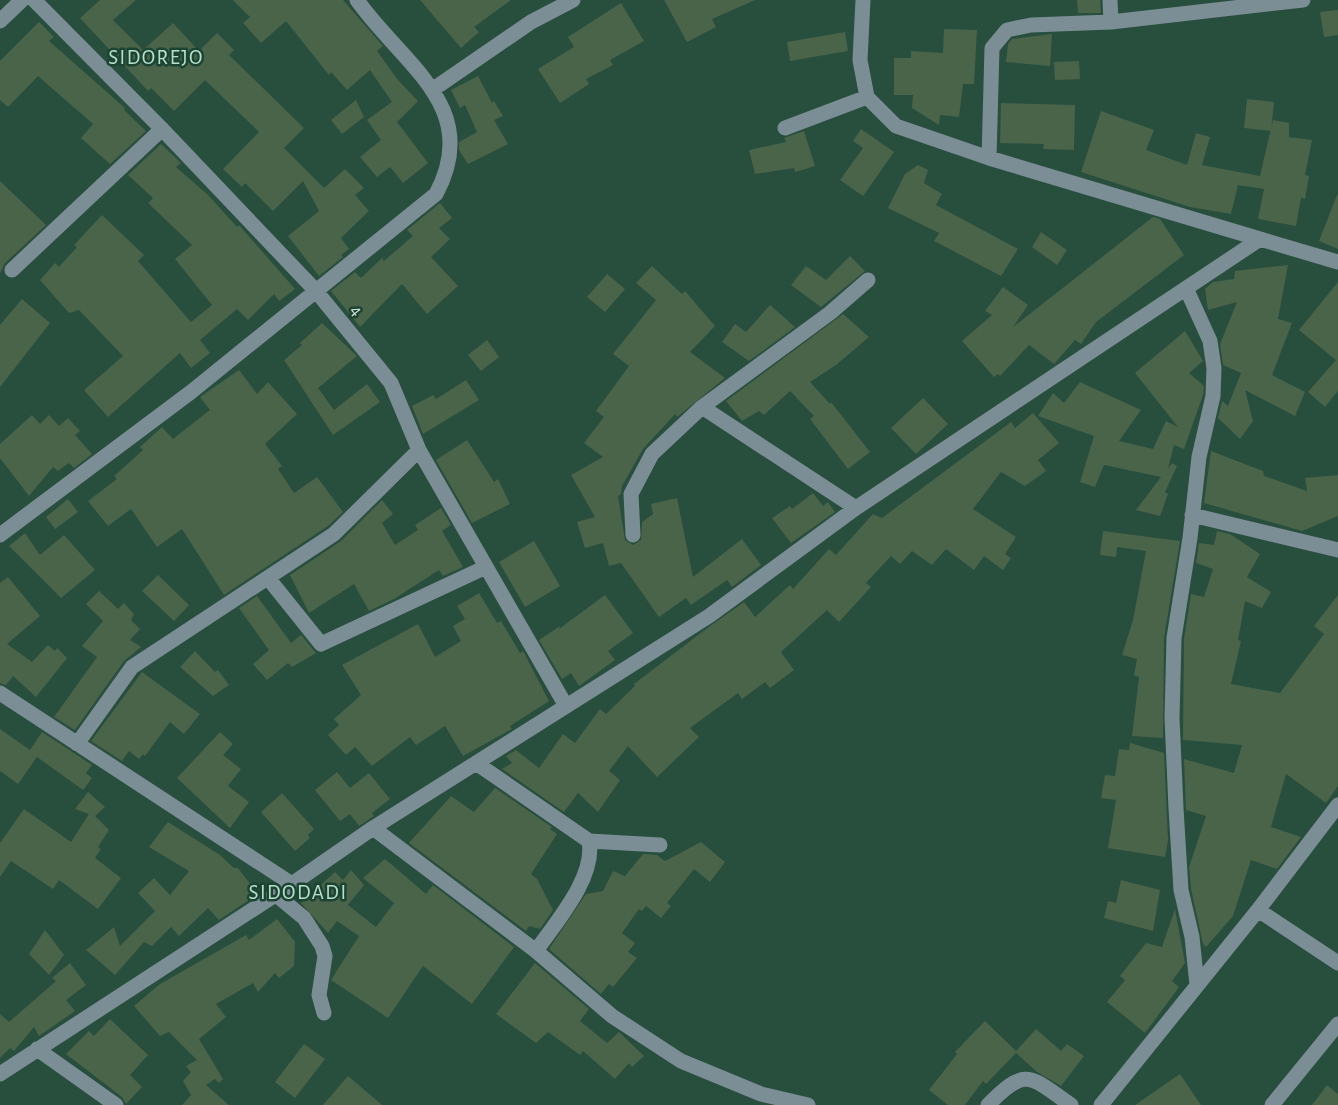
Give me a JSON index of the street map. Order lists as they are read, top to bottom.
{
  "streets": {
    "street": ["4"]
  },
  "districts": ["SIDOREJO", "SIDODADI"]
}
